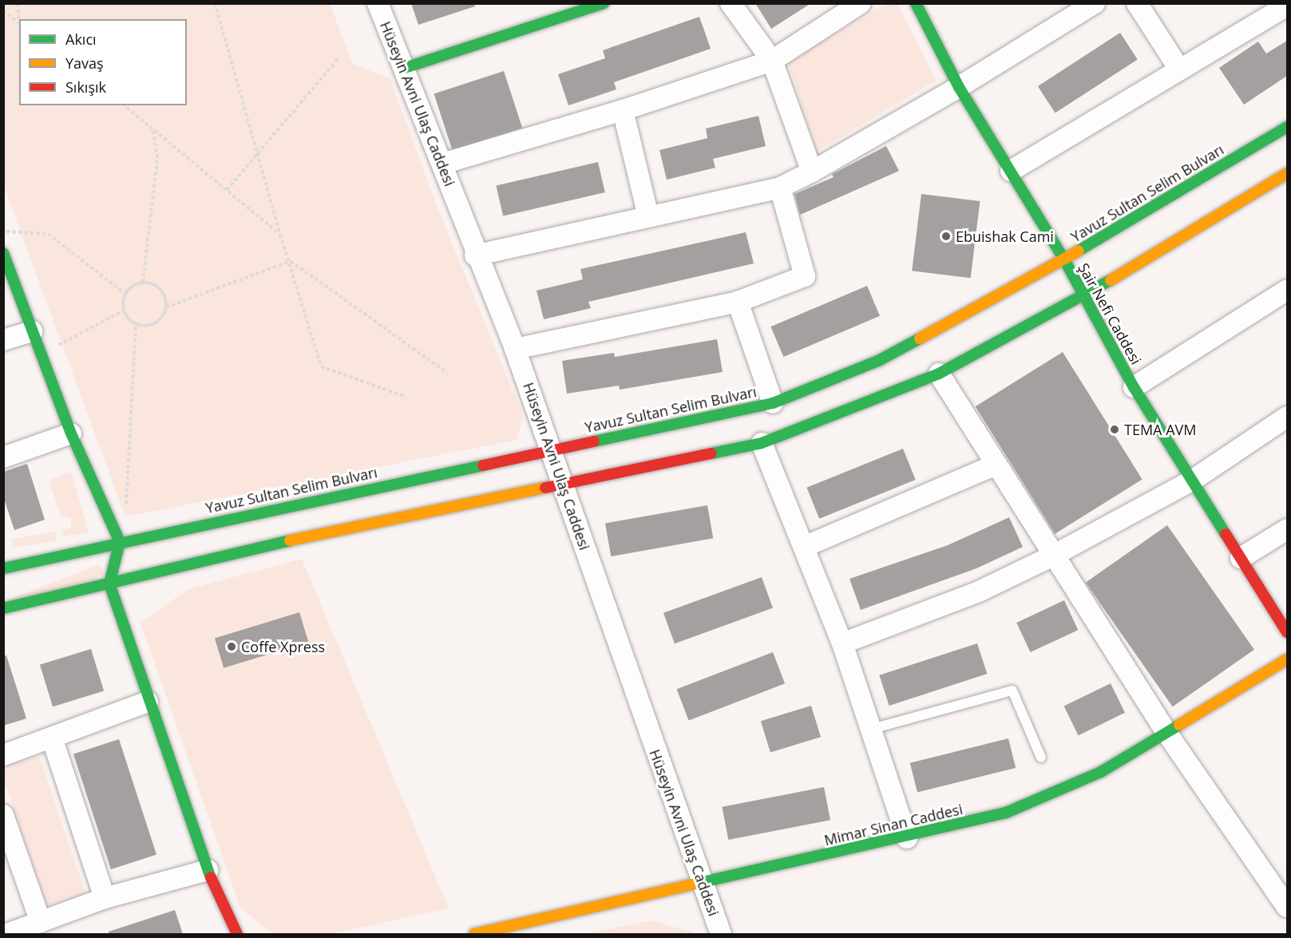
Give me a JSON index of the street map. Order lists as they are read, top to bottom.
{
  "streets": {
    "main road": ["Yavuz Sultan Selim Bulvarı", "Şair Nefi Caddesi", "Mimar Sinan Caddesi"],
    "street": ["Hüseyin Avni Ulaş Caddesi"]
  },
  "crossings": [
    ["Hüseyin Avni Ulaş Caddesi", "Yavuz Sultan Selim Bulvarı"],
    ["Hüseyin Avni Ulaş Caddesi", "Mimar Sinan Caddesi"],
    ["Yavuz Sultan Selim Bulvarı", "Şair Nefi Caddesi"]
  ],
  "places": ["Ebuishak Cami", "TEMA AVM", "Coffe Xpress"],
  "legend": ["Akıcı", "Yavaş", "Sıkışık"]
}
